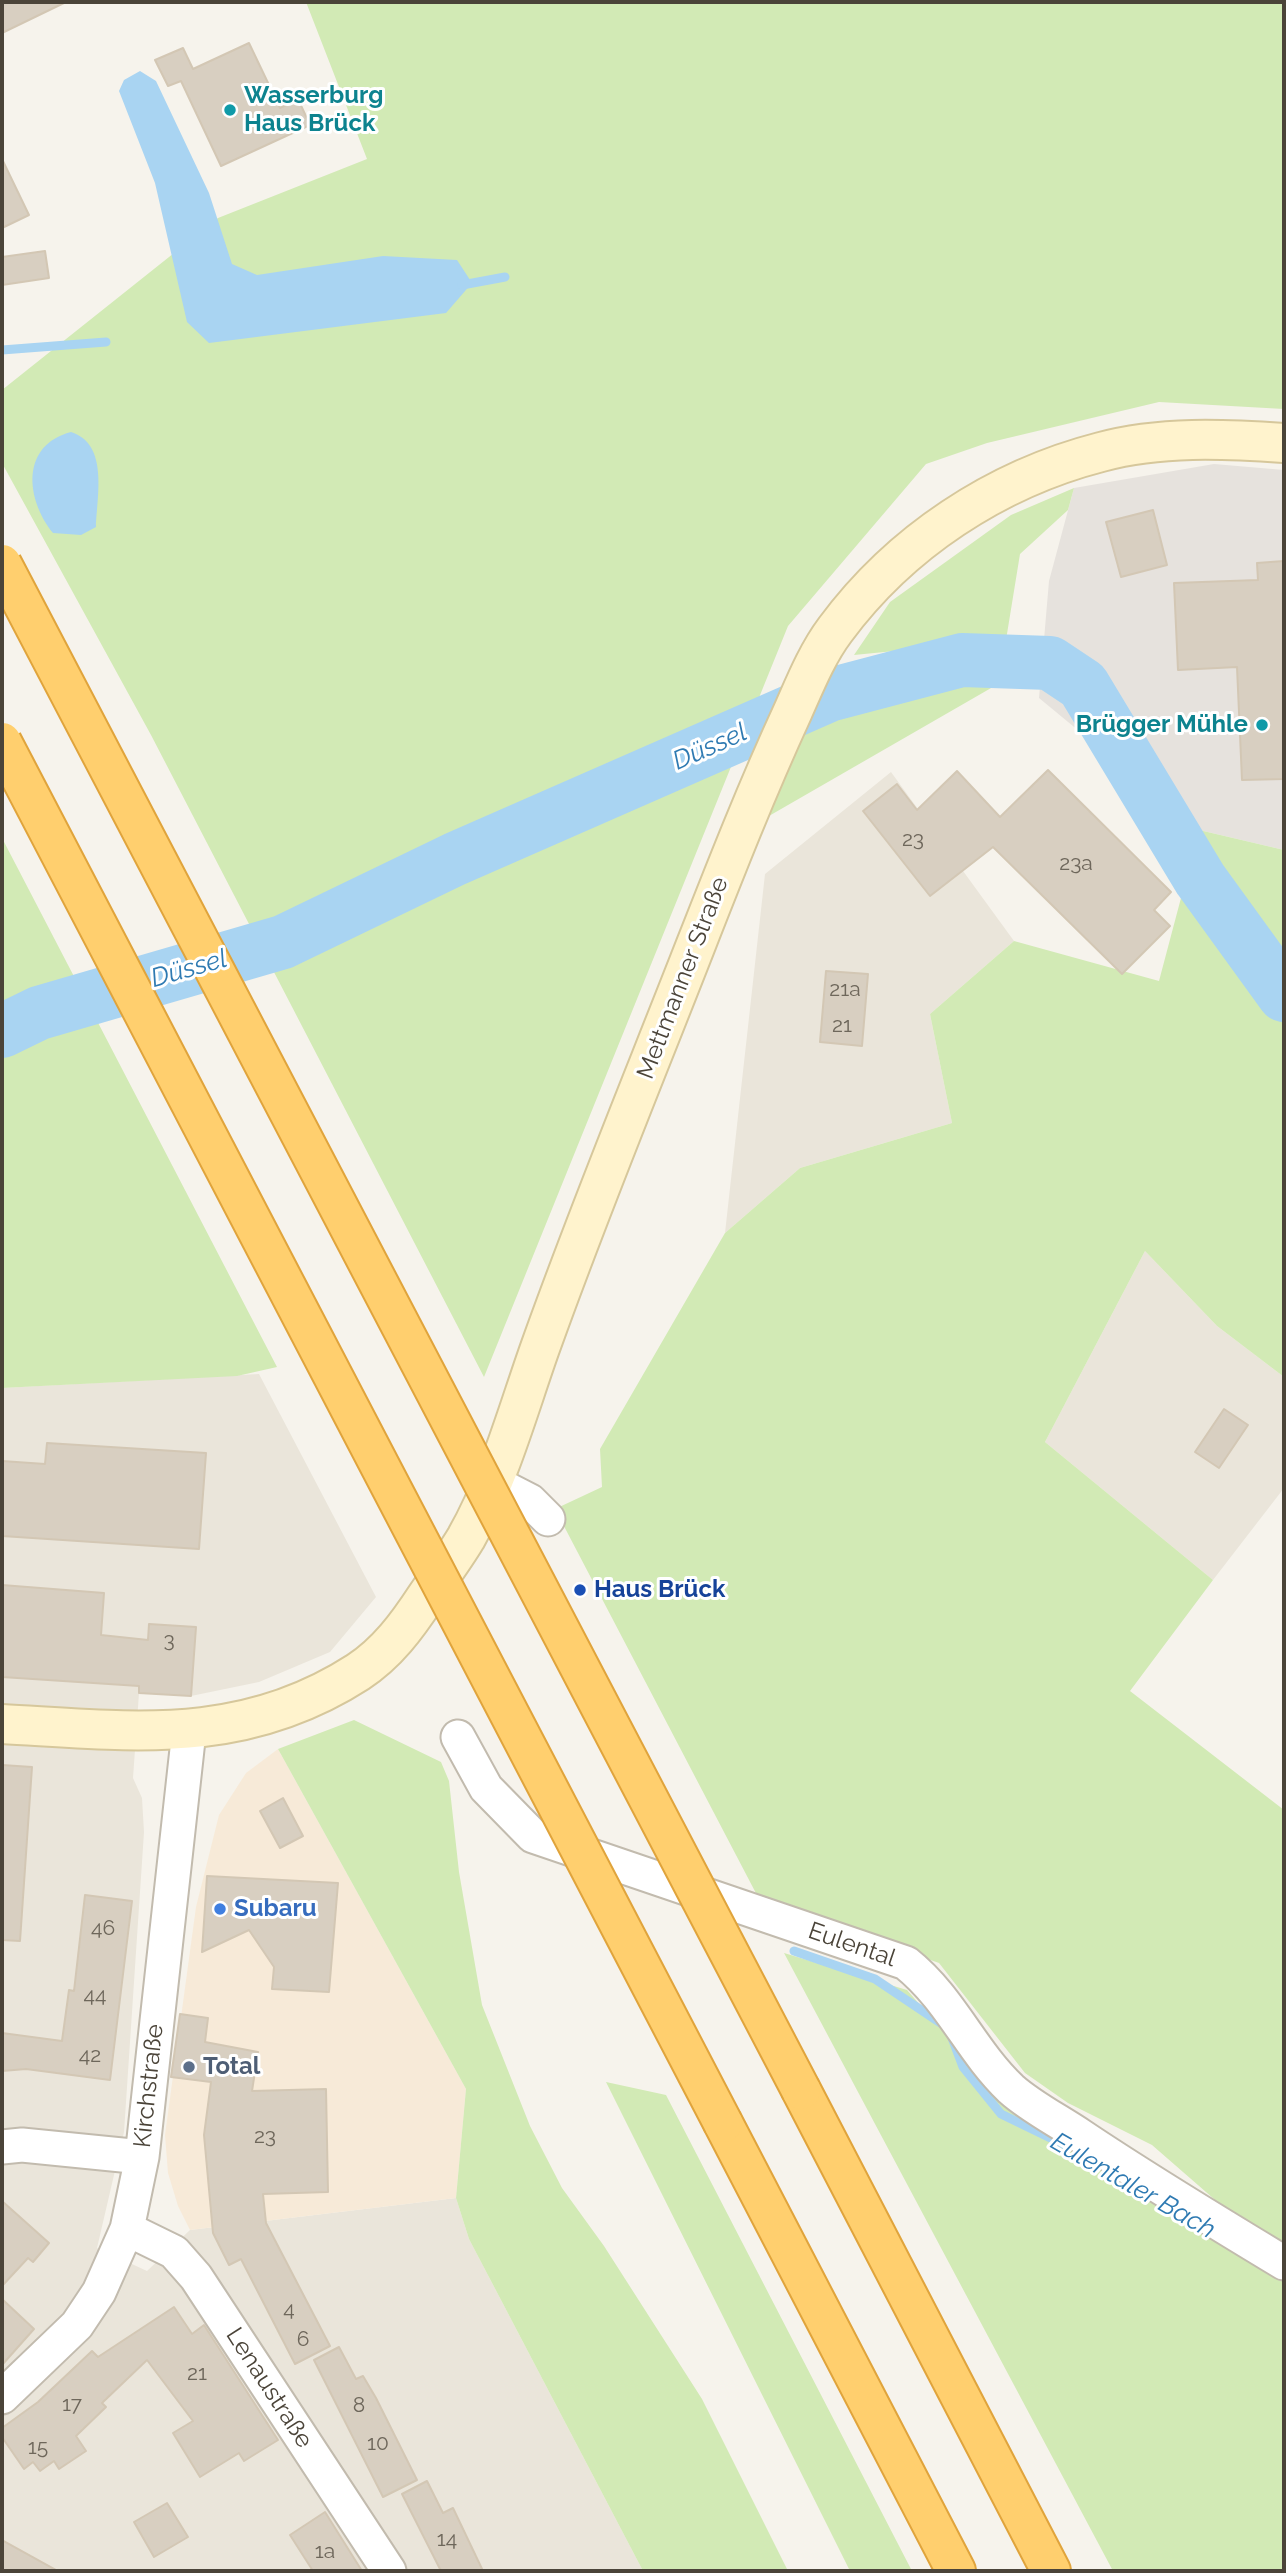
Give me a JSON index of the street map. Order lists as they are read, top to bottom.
{
  "streets": {
    "main road": ["Mettmanner Straße"],
    "street": ["Eulental", "Kirchstraße", "Lenaustraße"]
  },
  "crossings": [
    ["Mettmanner Straße", "Kirchstraße"],
    ["Kirchstraße", "Lenaustraße"]
  ],
  "water": ["Düssel", "Eulentaler Bach"],
  "places": [
    "Wasserburg Haus Brück",
    "Brügger Mühle",
    "Haus Brück",
    "Subaru",
    "Total"
  ],
  "house_numbers": [
    "23",
    "23a",
    "21a",
    "21",
    "3",
    "46",
    "44",
    "42",
    "23",
    "4",
    "6",
    "21",
    "17",
    "8",
    "10",
    "15",
    "14",
    "1a"
  ]
}
